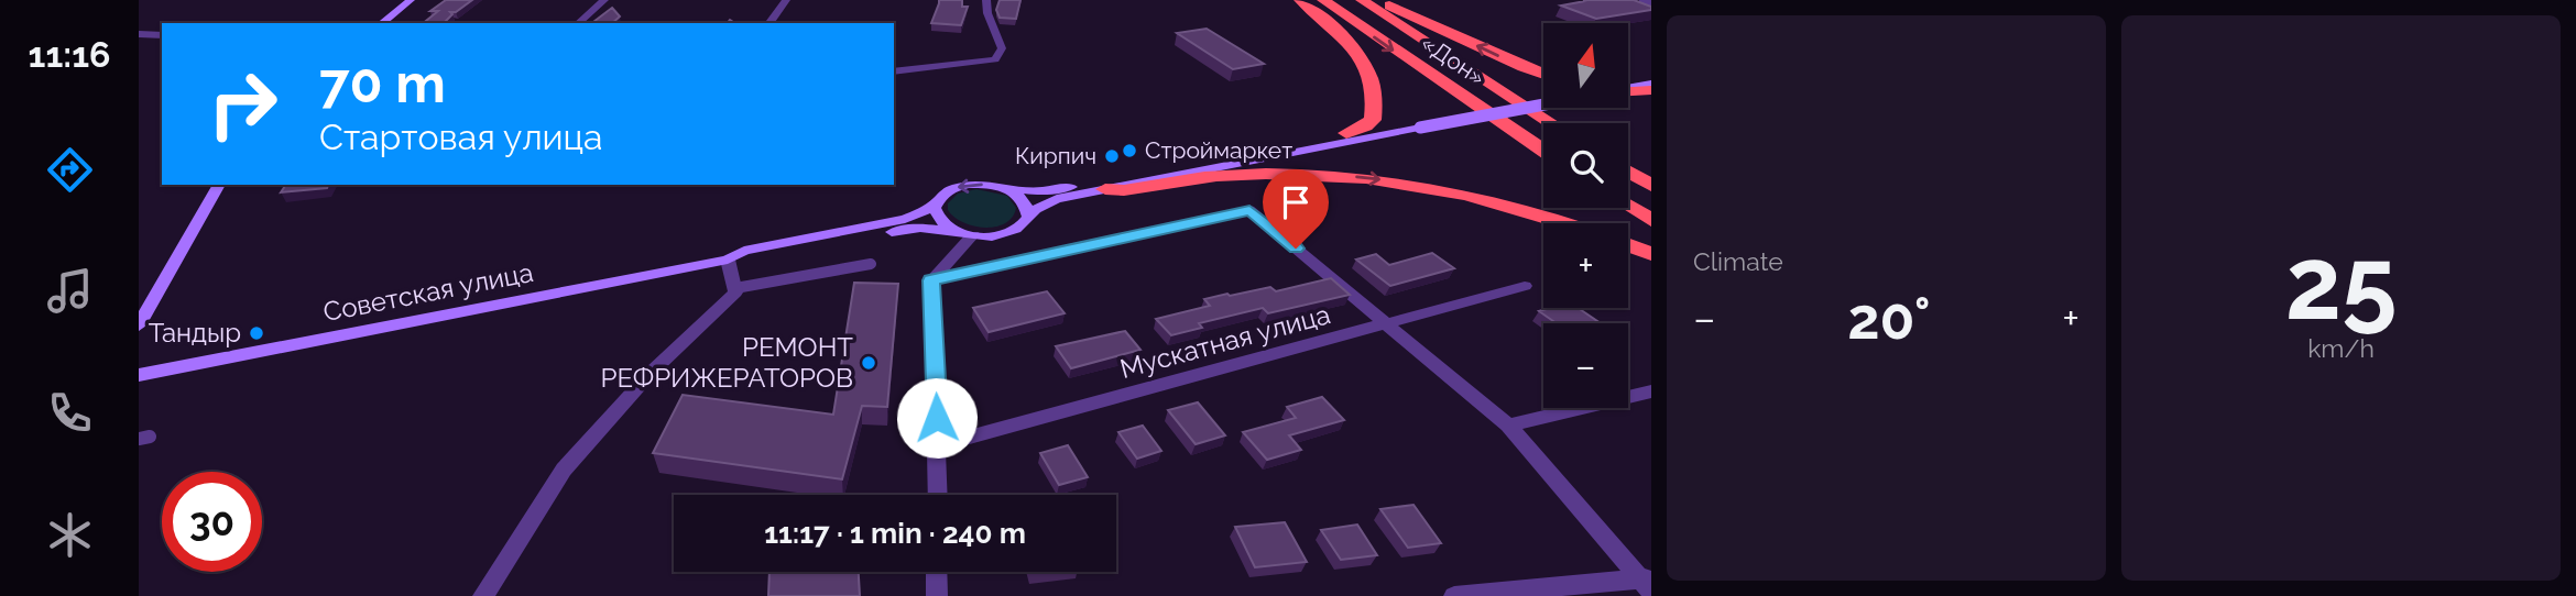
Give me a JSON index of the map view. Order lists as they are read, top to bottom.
{
  "streets": {
    "highway": ["«Дон»"],
    "main road": ["Советская улица"],
    "street": ["Мускатная улица"]
  },
  "places": [
    "Строймаркет",
    "Кирпич",
    "Тандыр",
    "РЕМОНТ РЕФРИЖЕРАТОРОВ"
  ],
  "north": "top",
  "page": {
    "tabs": "11:16",
    "tile": [
      "Climate",
      ["25", "km/h"]
    ],
    "map_buttons": ["+", "−"],
    "turn": ["70 m", "Стартовая улица"],
    "heat": ["−", "20°", "+"],
    "limit": "30",
    "trip": "11:17 · 1 min · 240 m"
  }
}
